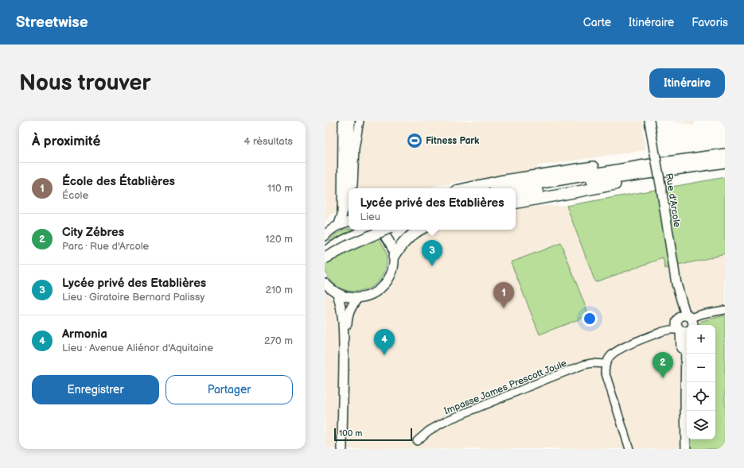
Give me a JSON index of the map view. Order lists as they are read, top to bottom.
{
  "streets": {
    "main road": ["Rue d'Arcole"],
    "street": ["Impasse James Prescott Joule"]
  },
  "places": {
    "sports": ["Fitness Park"]
  },
  "scale_bar": "100 m",
  "page": {
    "header": "Streetwise",
    "nav": ["Carte", "Itinéraire", "Favoris"],
    "buttons": [
      "Itinéraire",
      ["Enregistrer", "Partager"]
    ],
    "title": "Nous trouver",
    "heading": ["À proximité", "4 résultats"],
    "list": [
      {
        "mark": "1",
        "name": "École des Établières",
        "note": "École",
        "value": "110 m"
      },
      {
        "mark": "2",
        "name": "City Zébres",
        "note": "Parc · Rue d'Arcole",
        "value": "120 m"
      },
      {
        "mark": "3",
        "name": "Lycée privé des Etablières",
        "note": "Lieu · Giratoire Bernard Palissy",
        "value": "210 m"
      },
      {
        "mark": "4",
        "name": "Armonia",
        "note": "Lieu · Avenue Aliénor d'Aquitaine",
        "value": "270 m"
      }
    ],
    "popup": ["Lycée privé des Etablières", "Lieu"],
    "pins": [
      "3",
      "1",
      "4",
      "2"
    ],
    "map_buttons": ["+", "−"],
    "scale": "100 m"
  }
}
